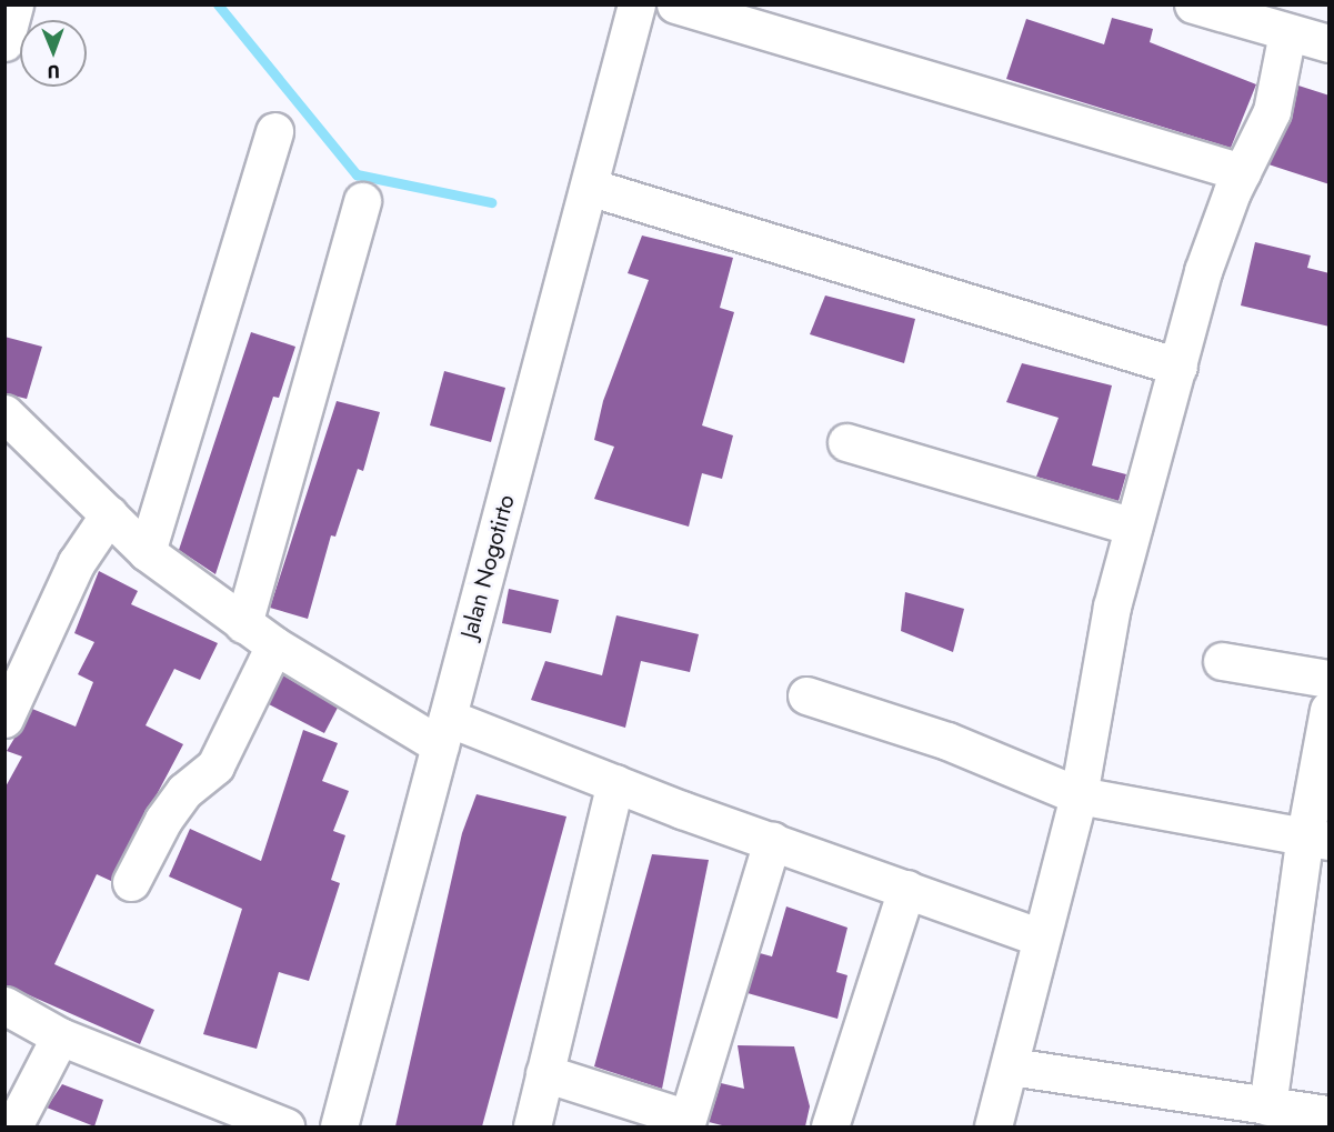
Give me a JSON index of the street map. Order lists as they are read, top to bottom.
{
  "streets": {
    "street": ["Jalan Nogotirto"]
  },
  "north": "bottom"
}
